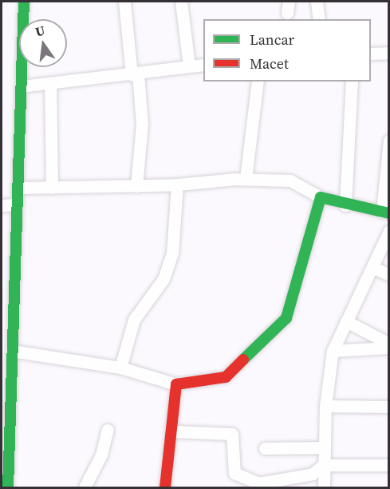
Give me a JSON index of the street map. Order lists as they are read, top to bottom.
{
  "legend": ["Lancar", "Macet"],
  "north": "top"
}
